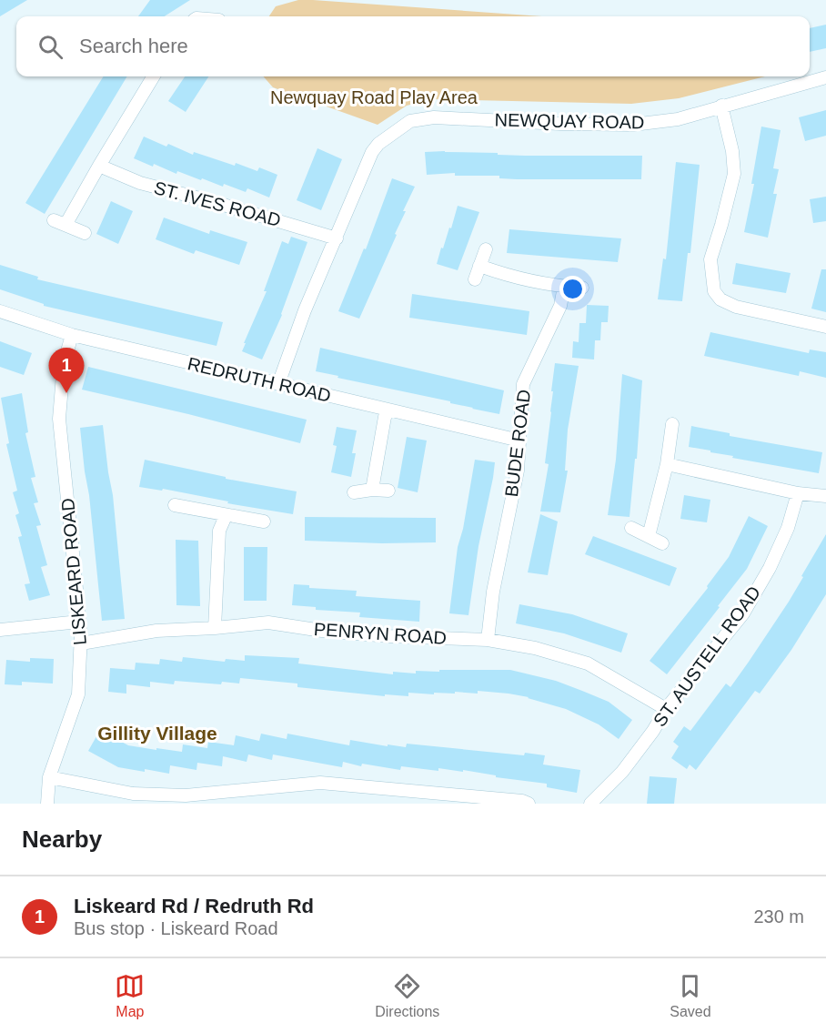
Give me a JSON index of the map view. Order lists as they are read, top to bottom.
{
  "streets": {
    "street": [
      "NEWQUAY ROAD",
      "ST. IVES ROAD",
      "REDRUTH ROAD",
      "BUDE ROAD",
      "LISKEARD ROAD",
      "PENRYN ROAD",
      "ST. AUSTELL ROAD"
    ]
  },
  "crossings": [
    ["NEWQUAY ROAD", "ST. IVES ROAD"],
    ["NEWQUAY ROAD", "REDRUTH ROAD"],
    ["REDRUTH ROAD", "BUDE ROAD"],
    ["REDRUTH ROAD", "LISKEARD ROAD"],
    ["BUDE ROAD", "PENRYN ROAD"],
    ["LISKEARD ROAD", "PENRYN ROAD"],
    ["PENRYN ROAD", "ST. AUSTELL ROAD"]
  ],
  "districts": ["Gillity Village"],
  "parks": ["Newquay Road Play Area"],
  "page": {
    "search": "Search here",
    "pins": "1",
    "heading": "Nearby",
    "list": [
      {
        "mark": "1",
        "name": "Liskeard Rd / Redruth Rd",
        "note": "Bus stop · Liskeard Road",
        "value": "230 m"
      }
    ],
    "nav": ["Map", "Directions", "Saved"]
  }
}
